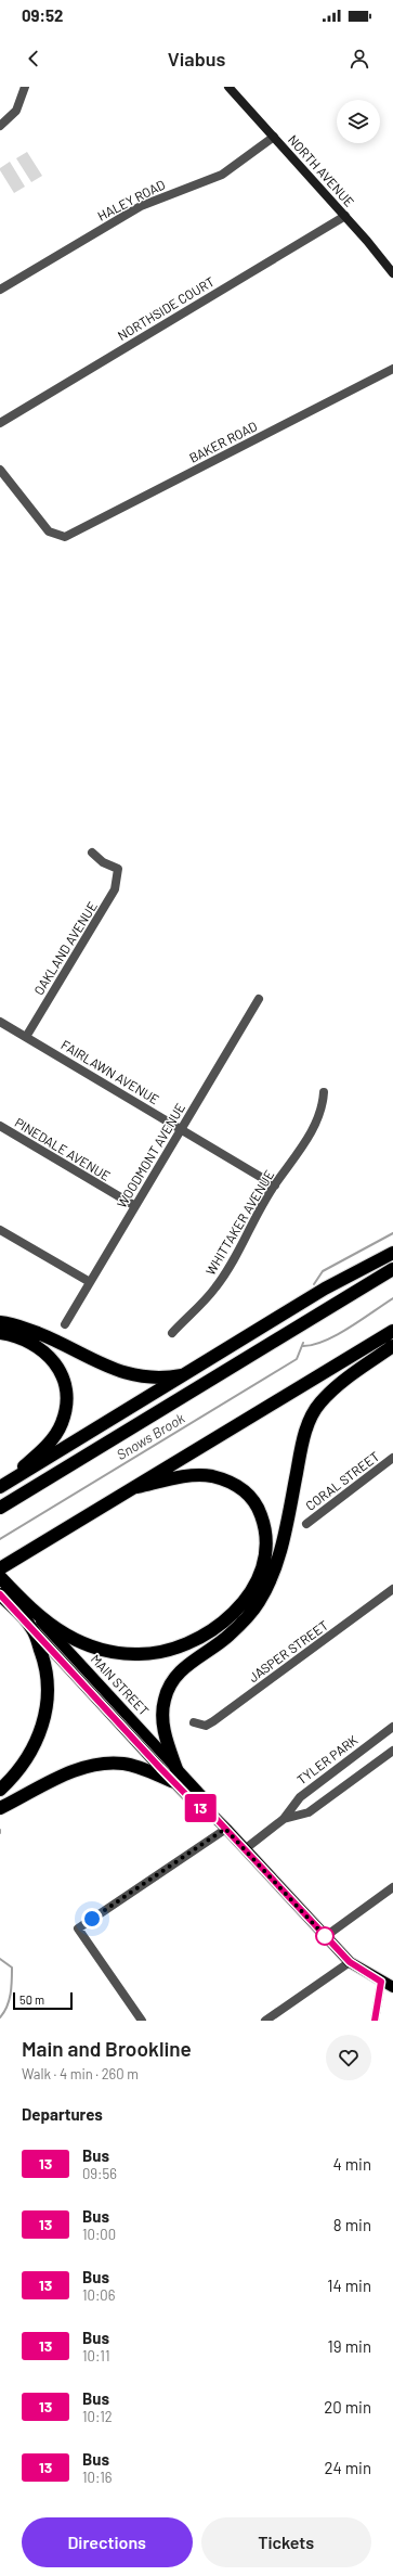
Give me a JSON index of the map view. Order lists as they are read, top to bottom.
{
  "streets": {
    "highway": ["MAIN STREET"],
    "main road": ["NORTH AVENUE"],
    "street": [
      "HALEY ROAD",
      "NORTHSIDE COURT",
      "BAKER ROAD",
      "OAKLAND AVENUE",
      "FAIRLAWN AVENUE",
      "PINEDALE AVENUE",
      "WOODMONT AVENUE",
      "WHITTAKER AVENUE",
      "CORAL STREET",
      "JASPER STREET",
      "TYLER PARK"
    ]
  },
  "crossings": [
    ["NORTH AVENUE", "HALEY ROAD"],
    ["NORTH AVENUE", "NORTHSIDE COURT"],
    ["OAKLAND AVENUE", "FAIRLAWN AVENUE"],
    ["FAIRLAWN AVENUE", "WOODMONT AVENUE"],
    ["FAIRLAWN AVENUE", "WHITTAKER AVENUE"],
    ["PINEDALE AVENUE", "WOODMONT AVENUE"],
    ["MAIN STREET", "TYLER PARK"]
  ],
  "water": ["Snows Brook"],
  "lines": ["bus line 13"],
  "scale_bar": "50 m",
  "page": {
    "status": "09:52",
    "header": "Viabus",
    "on_map": "13",
    "scale": "50 m",
    "heading": [
      ["Main and Brookline", "Walk · 4 min · 260 m"],
      "Departures"
    ],
    "list": [
      {
        "mark": "13",
        "name": "Bus",
        "note": "09:56",
        "value": "4 min"
      },
      {
        "mark": "13",
        "name": "Bus",
        "note": "10:00",
        "value": "8 min"
      },
      {
        "mark": "13",
        "name": "Bus",
        "note": "10:06",
        "value": "14 min"
      },
      {
        "mark": "13",
        "name": "Bus",
        "note": "10:11",
        "value": "19 min"
      },
      {
        "mark": "13",
        "name": "Bus",
        "note": "10:12",
        "value": "20 min"
      },
      {
        "mark": "13",
        "name": "Bus",
        "note": "10:16",
        "value": "24 min"
      }
    ],
    "buttons": ["Directions", "Tickets"]
  }
}
